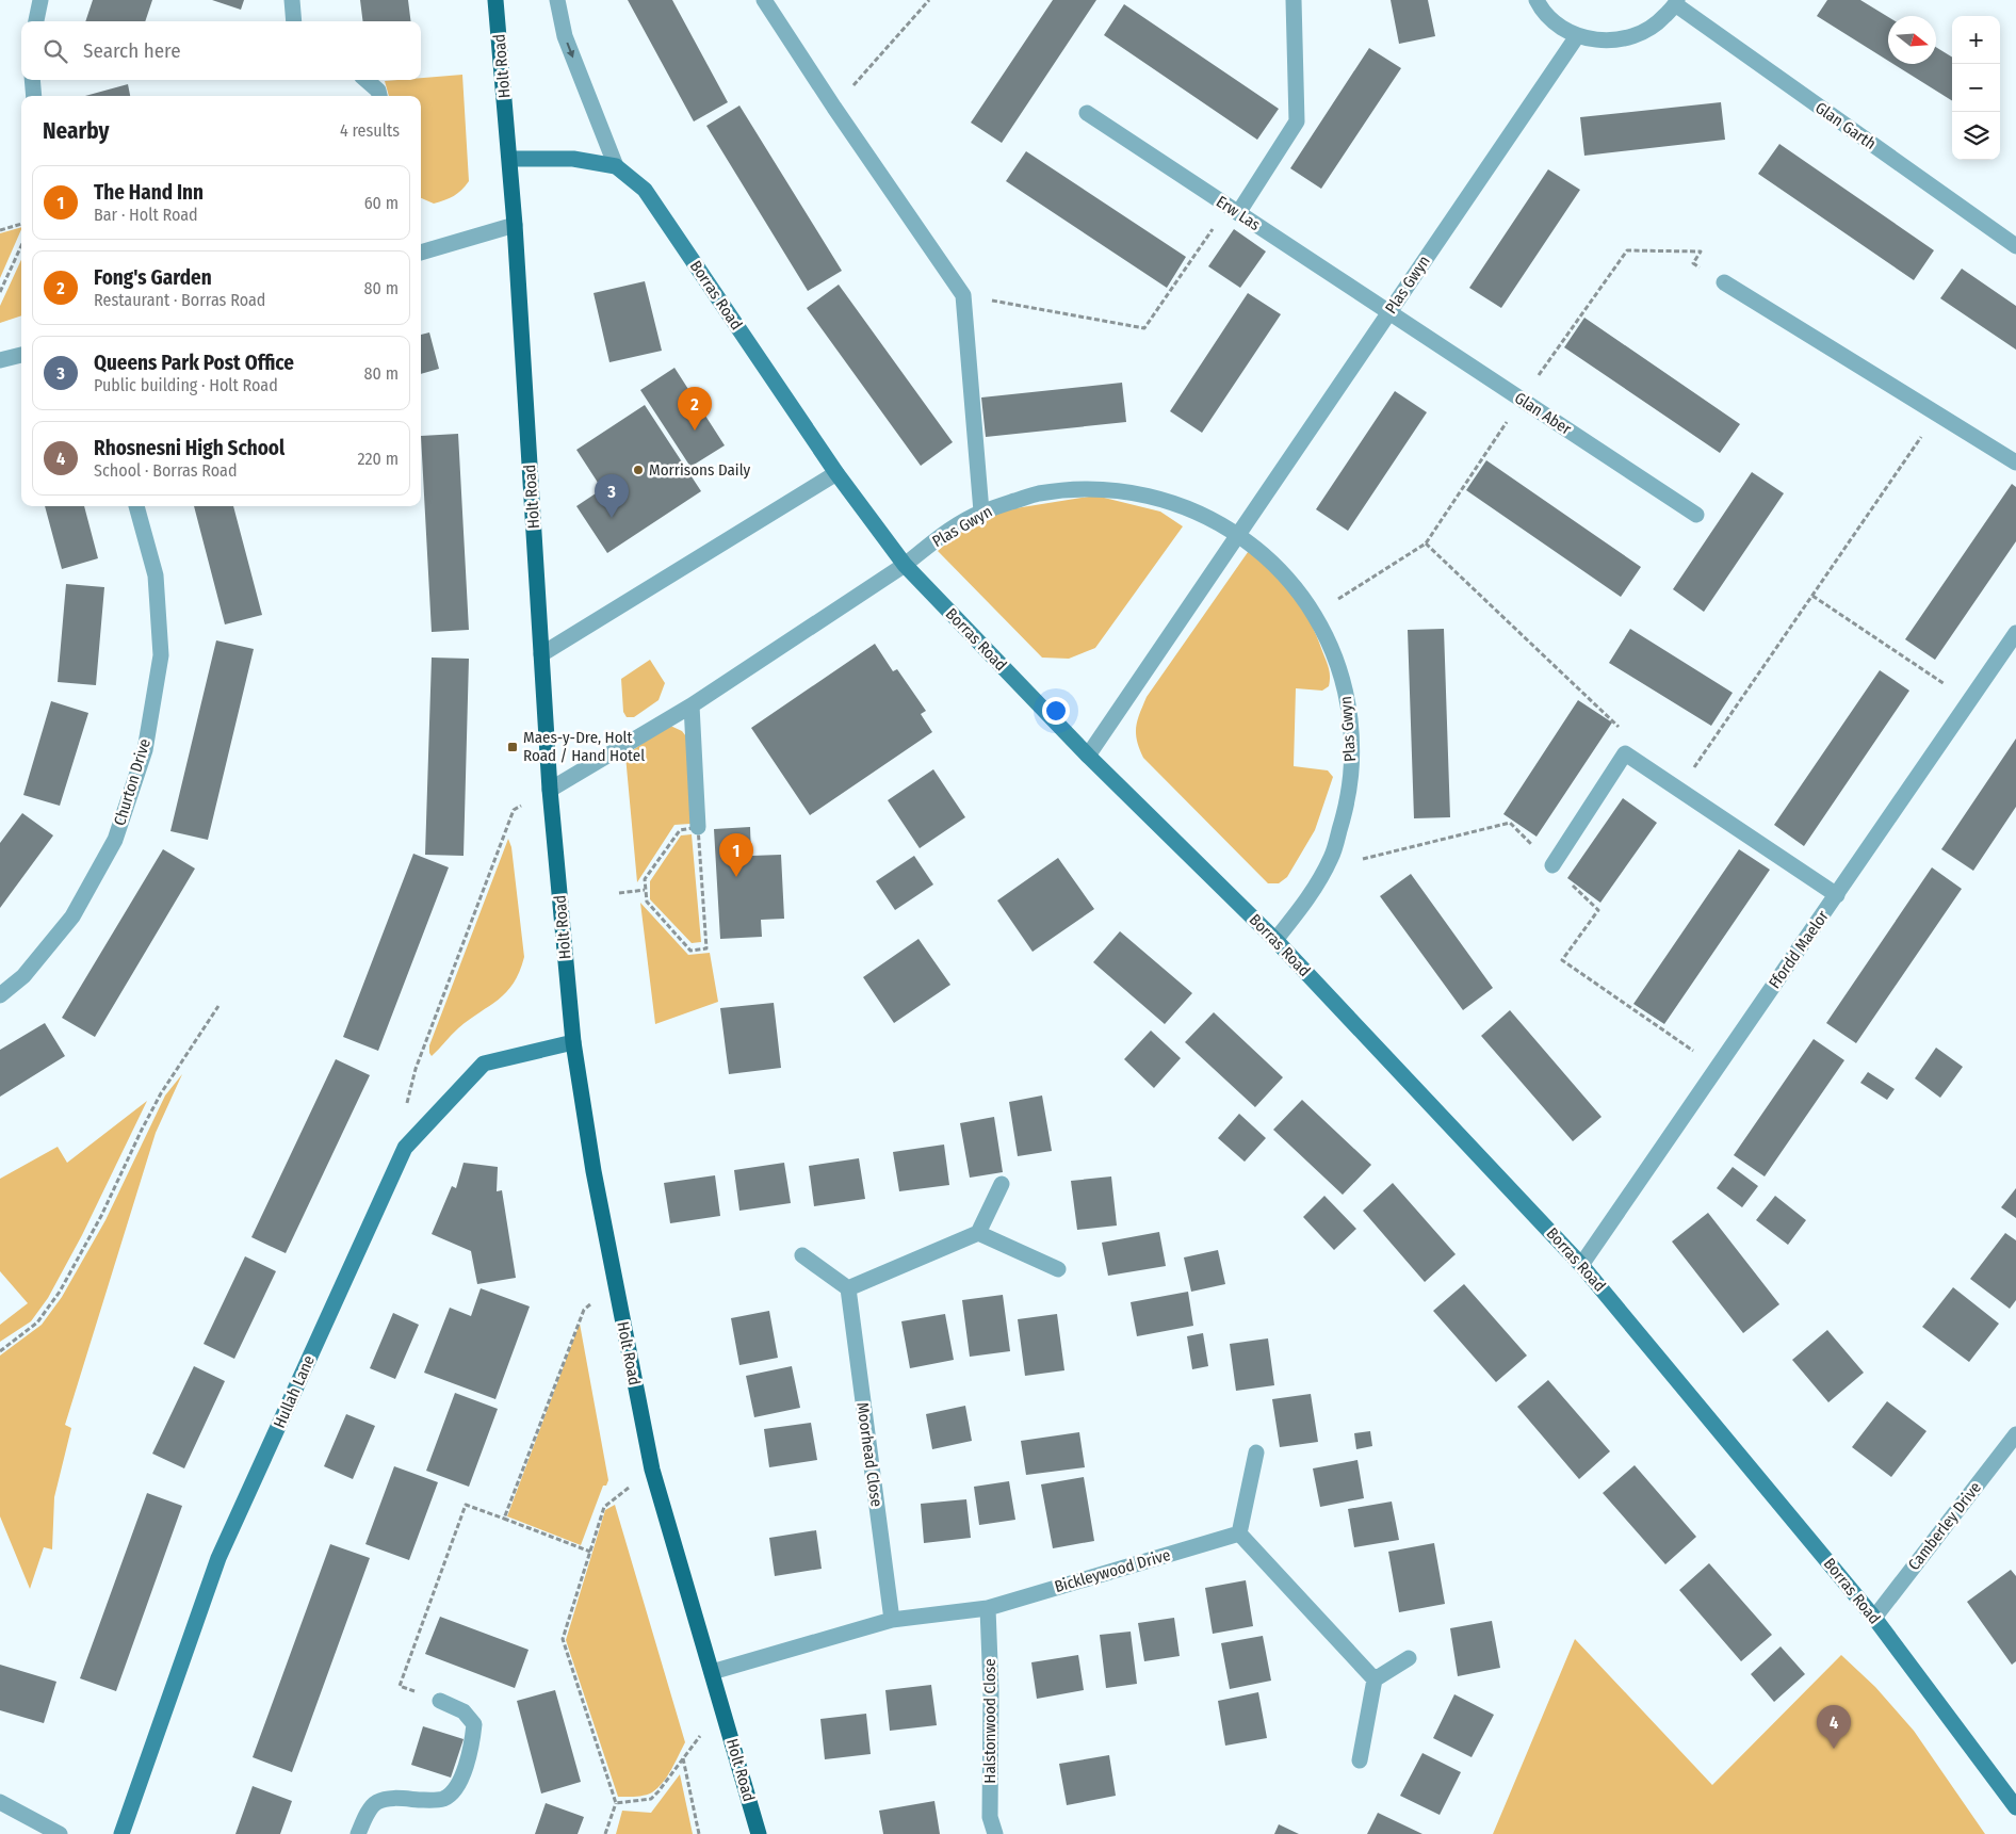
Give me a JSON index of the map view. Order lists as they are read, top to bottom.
{
  "streets": {
    "main road": ["Holt Road"],
    "street": [
      "Glan Garth",
      "Erw Las",
      "Plas Gwyn",
      "Borras Road",
      "Glan Aber",
      "Churton Drive",
      "Ffordd Maelor",
      "Hullah Lane",
      "Moorhead Close",
      "Camberley Drive",
      "Bickleywood Drive",
      "Halstonwood Close"
    ]
  },
  "crossings": [
    ["Holt Road", "Plas Gwyn"],
    ["Holt Road", "Borras Road"],
    ["Holt Road", "Hullah Lane"],
    ["Holt Road", "Bickleywood Drive"],
    ["Erw Las", "Plas Gwyn"],
    ["Erw Las", "Glan Aber"],
    ["Plas Gwyn", "Borras Road"],
    ["Plas Gwyn", "Glan Aber"],
    ["Borras Road", "Ffordd Maelor"],
    ["Borras Road", "Camberley Drive"],
    ["Moorhead Close", "Bickleywood Drive"],
    ["Bickleywood Drive", "Halstonwood Close"]
  ],
  "places": {
    "other": ["Morrisons Daily"],
    "transit": ["Maes-y-Dre, Holt Road / Hand Hotel"]
  },
  "north": "right",
  "page": {
    "map_buttons": ["+", "−"],
    "search": "Search here",
    "heading": ["Nearby", "4 results"],
    "list": [
      {
        "mark": "1",
        "name": "The Hand Inn",
        "note": "Bar · Holt Road",
        "value": "60 m"
      },
      {
        "mark": "2",
        "name": "Fong's Garden",
        "note": "Restaurant · Borras Road",
        "value": "80 m"
      },
      {
        "mark": "3",
        "name": "Queens Park Post Office",
        "note": "Public building · Holt Road",
        "value": "80 m"
      },
      {
        "mark": "4",
        "name": "Rhosnesni High School",
        "note": "School · Borras Road",
        "value": "220 m"
      }
    ],
    "pins": [
      "2",
      "3",
      "1",
      "4"
    ]
  }
}
